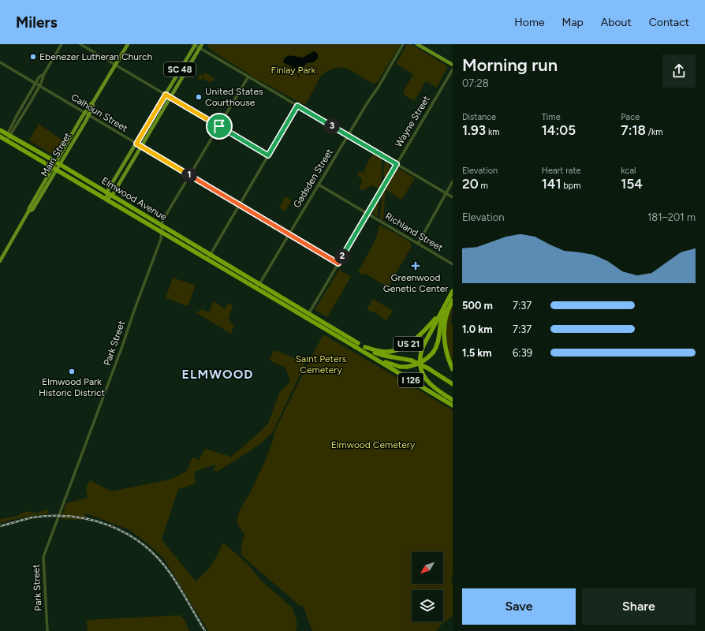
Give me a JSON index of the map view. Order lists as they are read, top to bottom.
{
  "streets": {
    "highway": ["Elmwood Avenue", "US 21", "I 126"],
    "main road": ["SC 48", "Main Street"],
    "street": [
      "Calhoun Street",
      "Wayne Street",
      "Gadsden Street",
      "Richland Street",
      "Park Street"
    ]
  },
  "crossings": [
    ["SC 48", "Calhoun Street"],
    ["SC 48", "Elmwood Avenue"],
    ["Calhoun Street", "Wayne Street"],
    ["Calhoun Street", "Main Street"],
    ["Calhoun Street", "Gadsden Street"],
    ["Calhoun Street", "Park Street"],
    ["Wayne Street", "Richland Street"],
    ["Main Street", "Elmwood Avenue"],
    ["Gadsden Street", "Elmwood Avenue"],
    ["Gadsden Street", "Richland Street"],
    ["Gadsden Street", "I 126"],
    ["Elmwood Avenue", "Park Street"],
    ["Elmwood Avenue", "I 126"],
    ["US 21", "I 126"]
  ],
  "districts": ["ELMWOOD"],
  "parks": ["Finlay Park", "Saint Peters Cemetery", "Elmwood Cemetery"],
  "places": {
    "other": ["Ebenezer Lutheran Church", "United States Courthouse", "Elmwood Park Historic District"],
    "health": ["Greenwood Genetic Center"]
  },
  "north": "bottom left",
  "page": {
    "header": "Milers",
    "nav": [
      "Home",
      "Map",
      "About",
      "Contact"
    ],
    "heading": ["Morning run", "07:28"],
    "stats": [
      ["Distance", "1.93 km"],
      ["Time", "14:05"],
      ["Pace", "7:18 /km"],
      ["Elevation", "20 m"],
      ["Heart rate", "141 bpm"],
      ["kcal", "154"]
    ],
    "pins": ["3", "1", "2"],
    "chart": ["Elevation", "181–201 m"],
    "list": [
      {
        "name": "500 m",
        "note": "7:37"
      },
      {
        "name": "1.0 km",
        "note": "7:37"
      },
      {
        "name": "1.5 km",
        "note": "6:39"
      }
    ],
    "buttons": ["Save", "Share"]
  }
}
